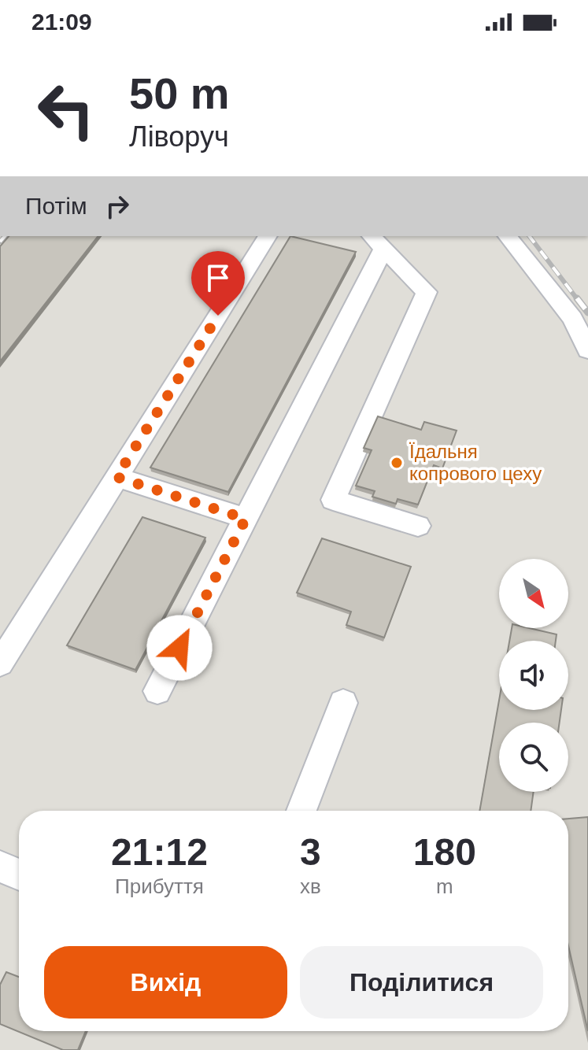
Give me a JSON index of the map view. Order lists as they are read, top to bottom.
{
  "places": ["Їдальня копрового цеху"],
  "north": "bottom right",
  "page": {
    "status": "21:09",
    "turn": ["50 m", "Ліворуч"],
    "then": "Потім",
    "eta": [
      "21:12",
      "Прибуття",
      "3",
      "хв",
      "180",
      "m"
    ],
    "buttons": ["Вихід", "Поділитися"]
  }
}
